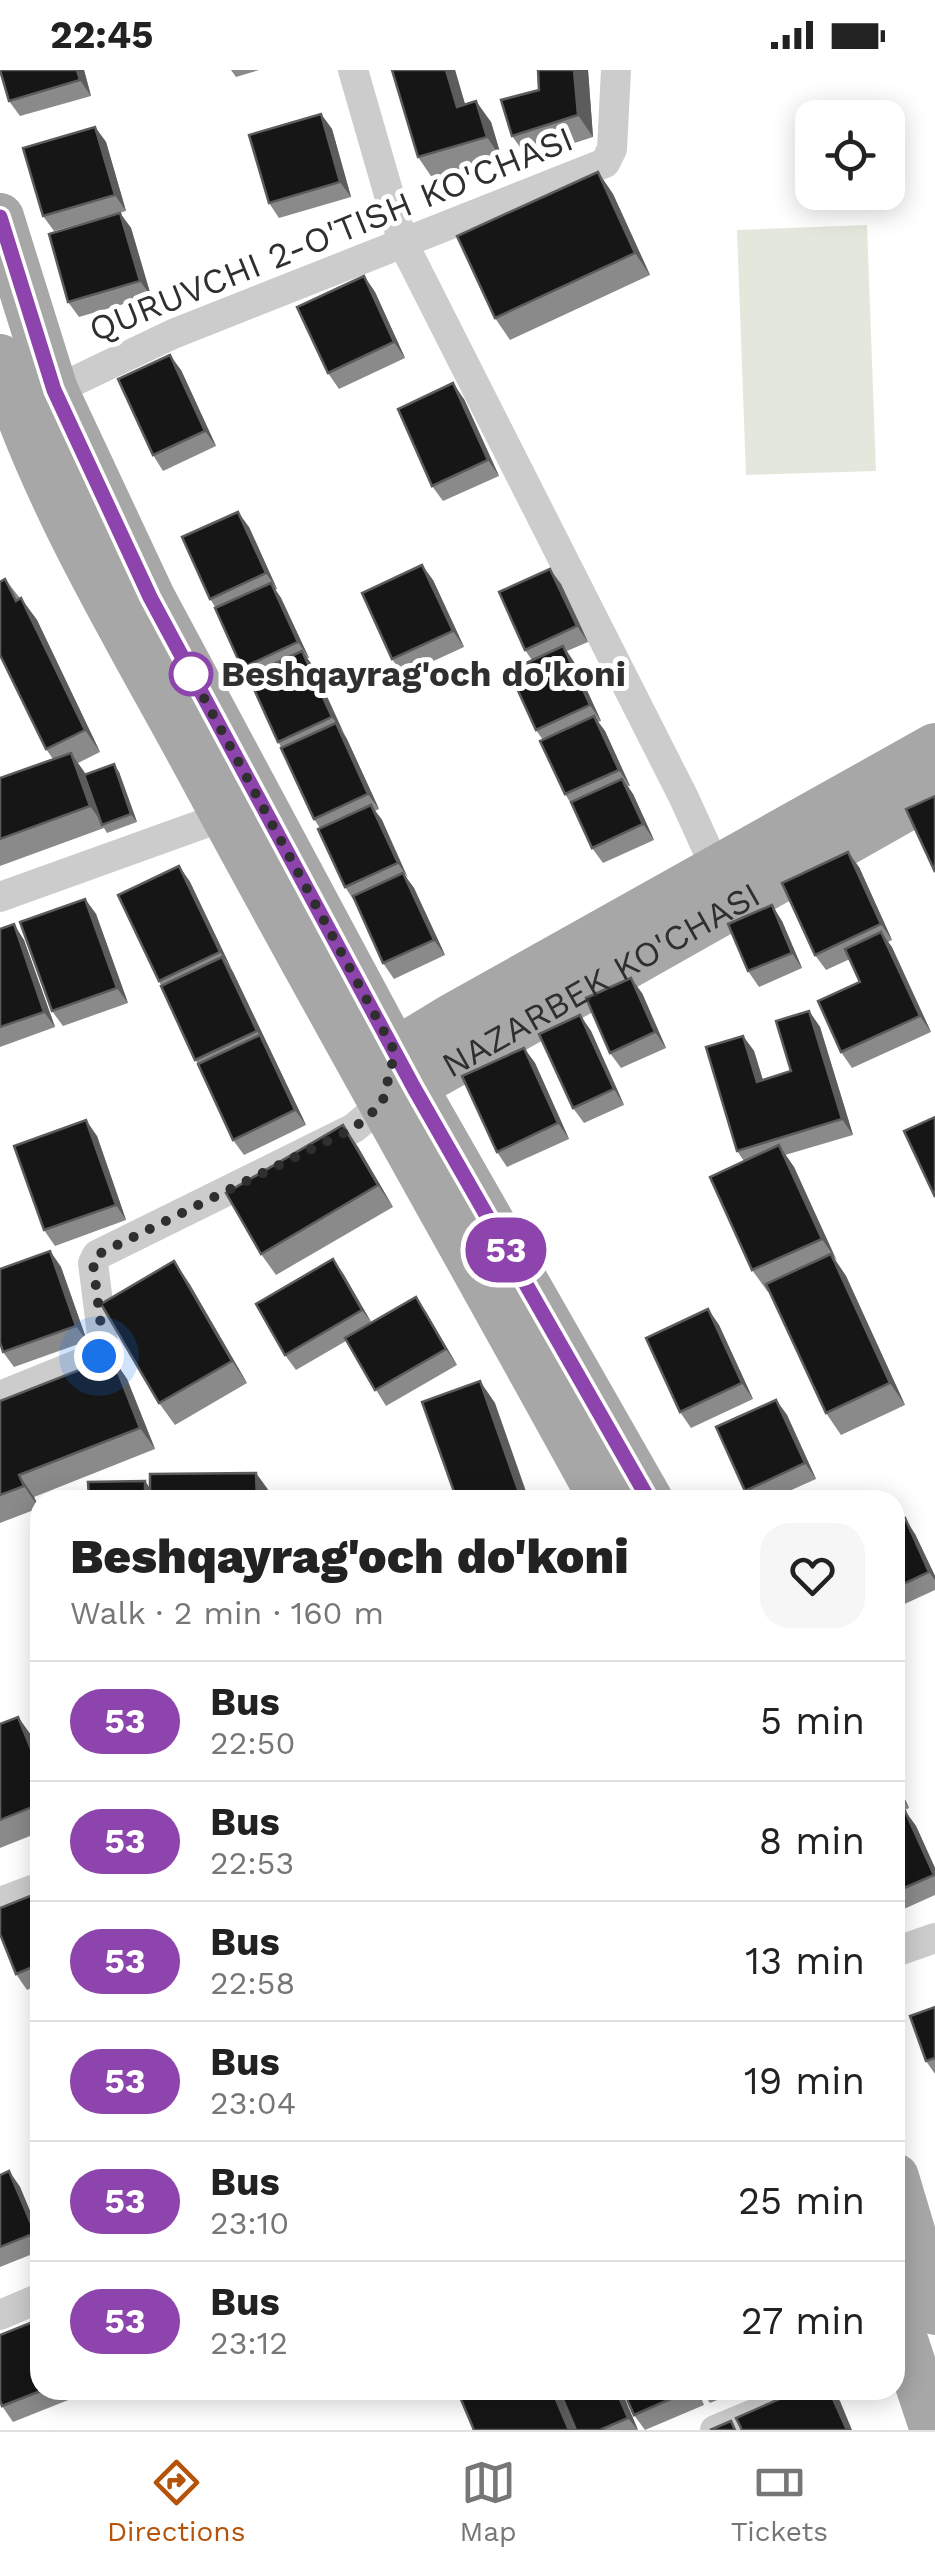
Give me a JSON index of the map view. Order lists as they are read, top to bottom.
{
  "streets": {
    "main road": ["NAZARBEK KO'CHASI"],
    "street": ["QURUVCHI 2-O'TISH KO'CHASI"]
  },
  "places": ["Beshqayrag'och do'koni"],
  "lines": ["bus line 53"],
  "page": {
    "status": "22:45",
    "on_map": "53",
    "heading": ["Beshqayrag'och do'koni", "Walk · 2 min · 160 m"],
    "list": [
      {
        "mark": "53",
        "name": "Bus",
        "note": "22:50",
        "value": "5 min"
      },
      {
        "mark": "53",
        "name": "Bus",
        "note": "22:53",
        "value": "8 min"
      },
      {
        "mark": "53",
        "name": "Bus",
        "note": "22:58",
        "value": "13 min"
      },
      {
        "mark": "53",
        "name": "Bus",
        "note": "23:04",
        "value": "19 min"
      },
      {
        "mark": "53",
        "name": "Bus",
        "note": "23:10",
        "value": "25 min"
      },
      {
        "mark": "53",
        "name": "Bus",
        "note": "23:12",
        "value": "27 min"
      }
    ],
    "tabs": ["Directions", "Map", "Tickets"]
  }
}
